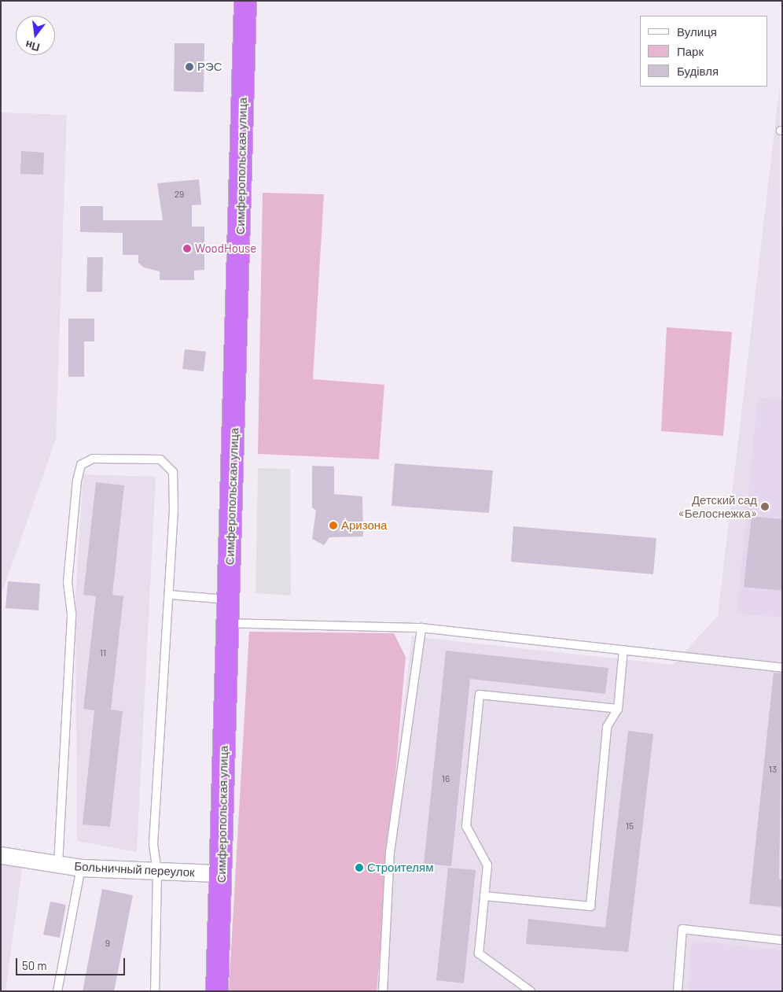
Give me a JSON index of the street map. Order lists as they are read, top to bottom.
{
  "streets": {
    "highway": ["Симферопольская улица"],
    "street": ["Больничный переулок"]
  },
  "crossings": [
    ["Симферопольская улица", "Больничный переулок"]
  ],
  "places": [
    "РЭС",
    "WoodHouse",
    "Детский сад «Белоснежка»",
    "Аризона",
    "Строителям"
  ],
  "house_numbers": [
    "29",
    "11",
    "13",
    "16",
    "15",
    "9"
  ],
  "legend": ["Вулиця", "Парк", "Будівля"],
  "scale_bar": "50 m",
  "north": "bottom"
}
